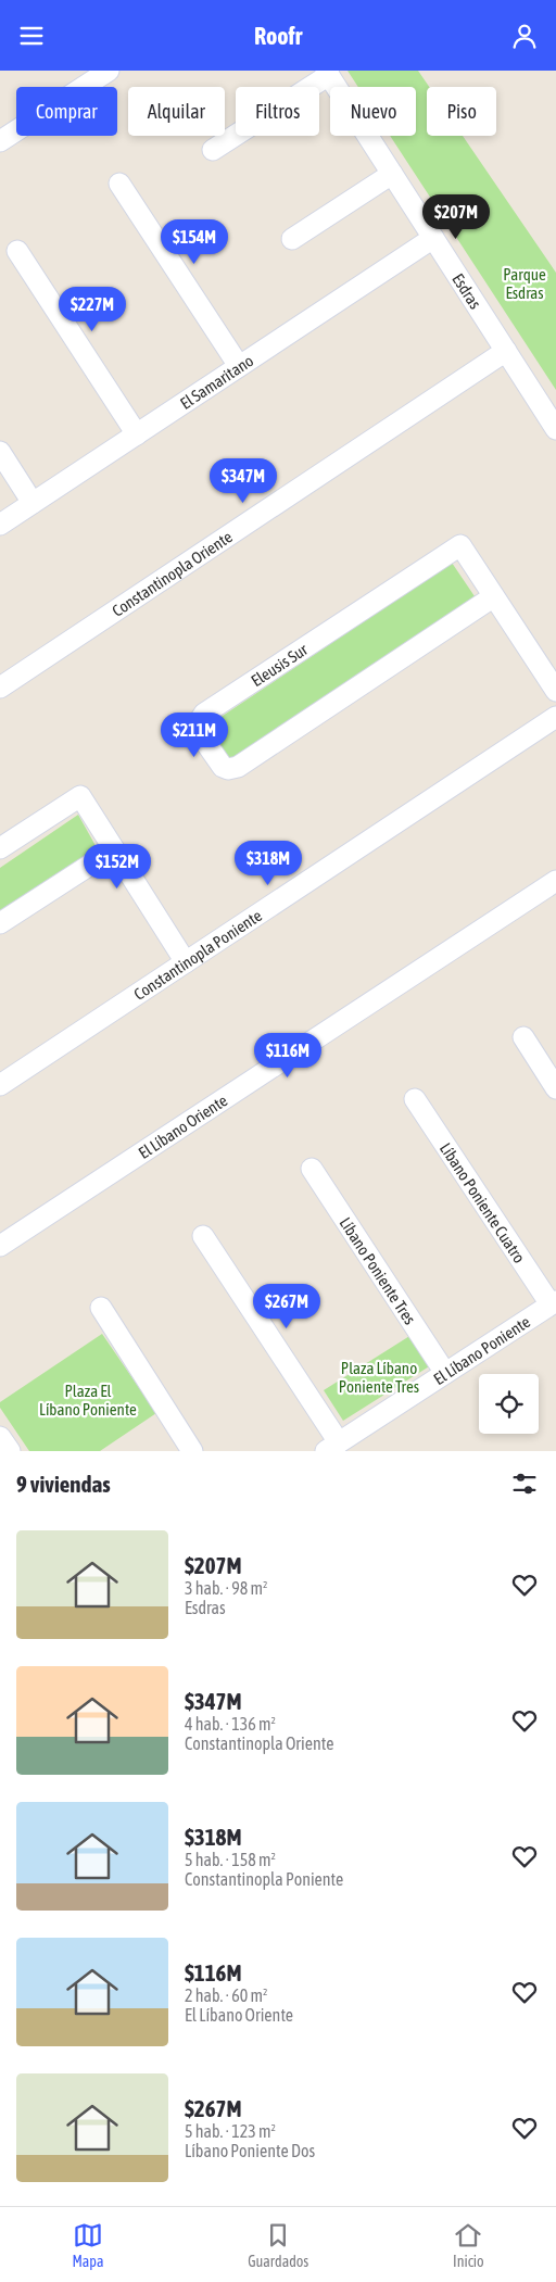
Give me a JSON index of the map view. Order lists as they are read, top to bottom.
{
  "streets": {
    "street": [
      "Esdras",
      "El Samaritano",
      "Constantinopla Oriente",
      "Eleusis Sur",
      "Constantinopla Poniente",
      "El Líbano Oriente",
      "Líbano Poniente Cuatro",
      "Líbano Poniente Tres",
      "El Líbano Poniente"
    ]
  },
  "crossings": [
    ["Esdras", "El Samaritano"],
    ["Esdras", "Constantinopla Oriente"],
    ["Líbano Poniente Cuatro", "El Líbano Poniente"],
    ["Líbano Poniente Tres", "El Líbano Poniente"]
  ],
  "parks": ["Parque Esdras", "Plaza Líbano Poniente Tres", "Plaza El Líbano Poniente"],
  "page": {
    "header": "Roofr",
    "chip": [
      "Comprar",
      "Alquilar",
      "Filtros",
      "Nuevo",
      "Piso"
    ],
    "price": [
      "$207M",
      "$154M",
      "$227M",
      "$347M",
      "$211M",
      "$318M",
      "$152M",
      "$116M",
      "$267M"
    ],
    "heading": "9 viviendas",
    "list": [
      {
        "name": "$207M",
        "note": "3 hab. · 98 m² · Esdras"
      },
      {
        "name": "$347M",
        "note": "4 hab. · 136 m² · Constantinopla Oriente"
      },
      {
        "name": "$318M",
        "note": "5 hab. · 158 m² · Constantinopla Poniente"
      },
      {
        "name": "$116M",
        "note": "2 hab. · 60 m² · El Líbano Oriente"
      },
      {
        "name": "$267M",
        "note": "5 hab. · 123 m² · Líbano Poniente Dos"
      }
    ],
    "tabs": ["Mapa", "Guardados", "Inicio"]
  }
}
